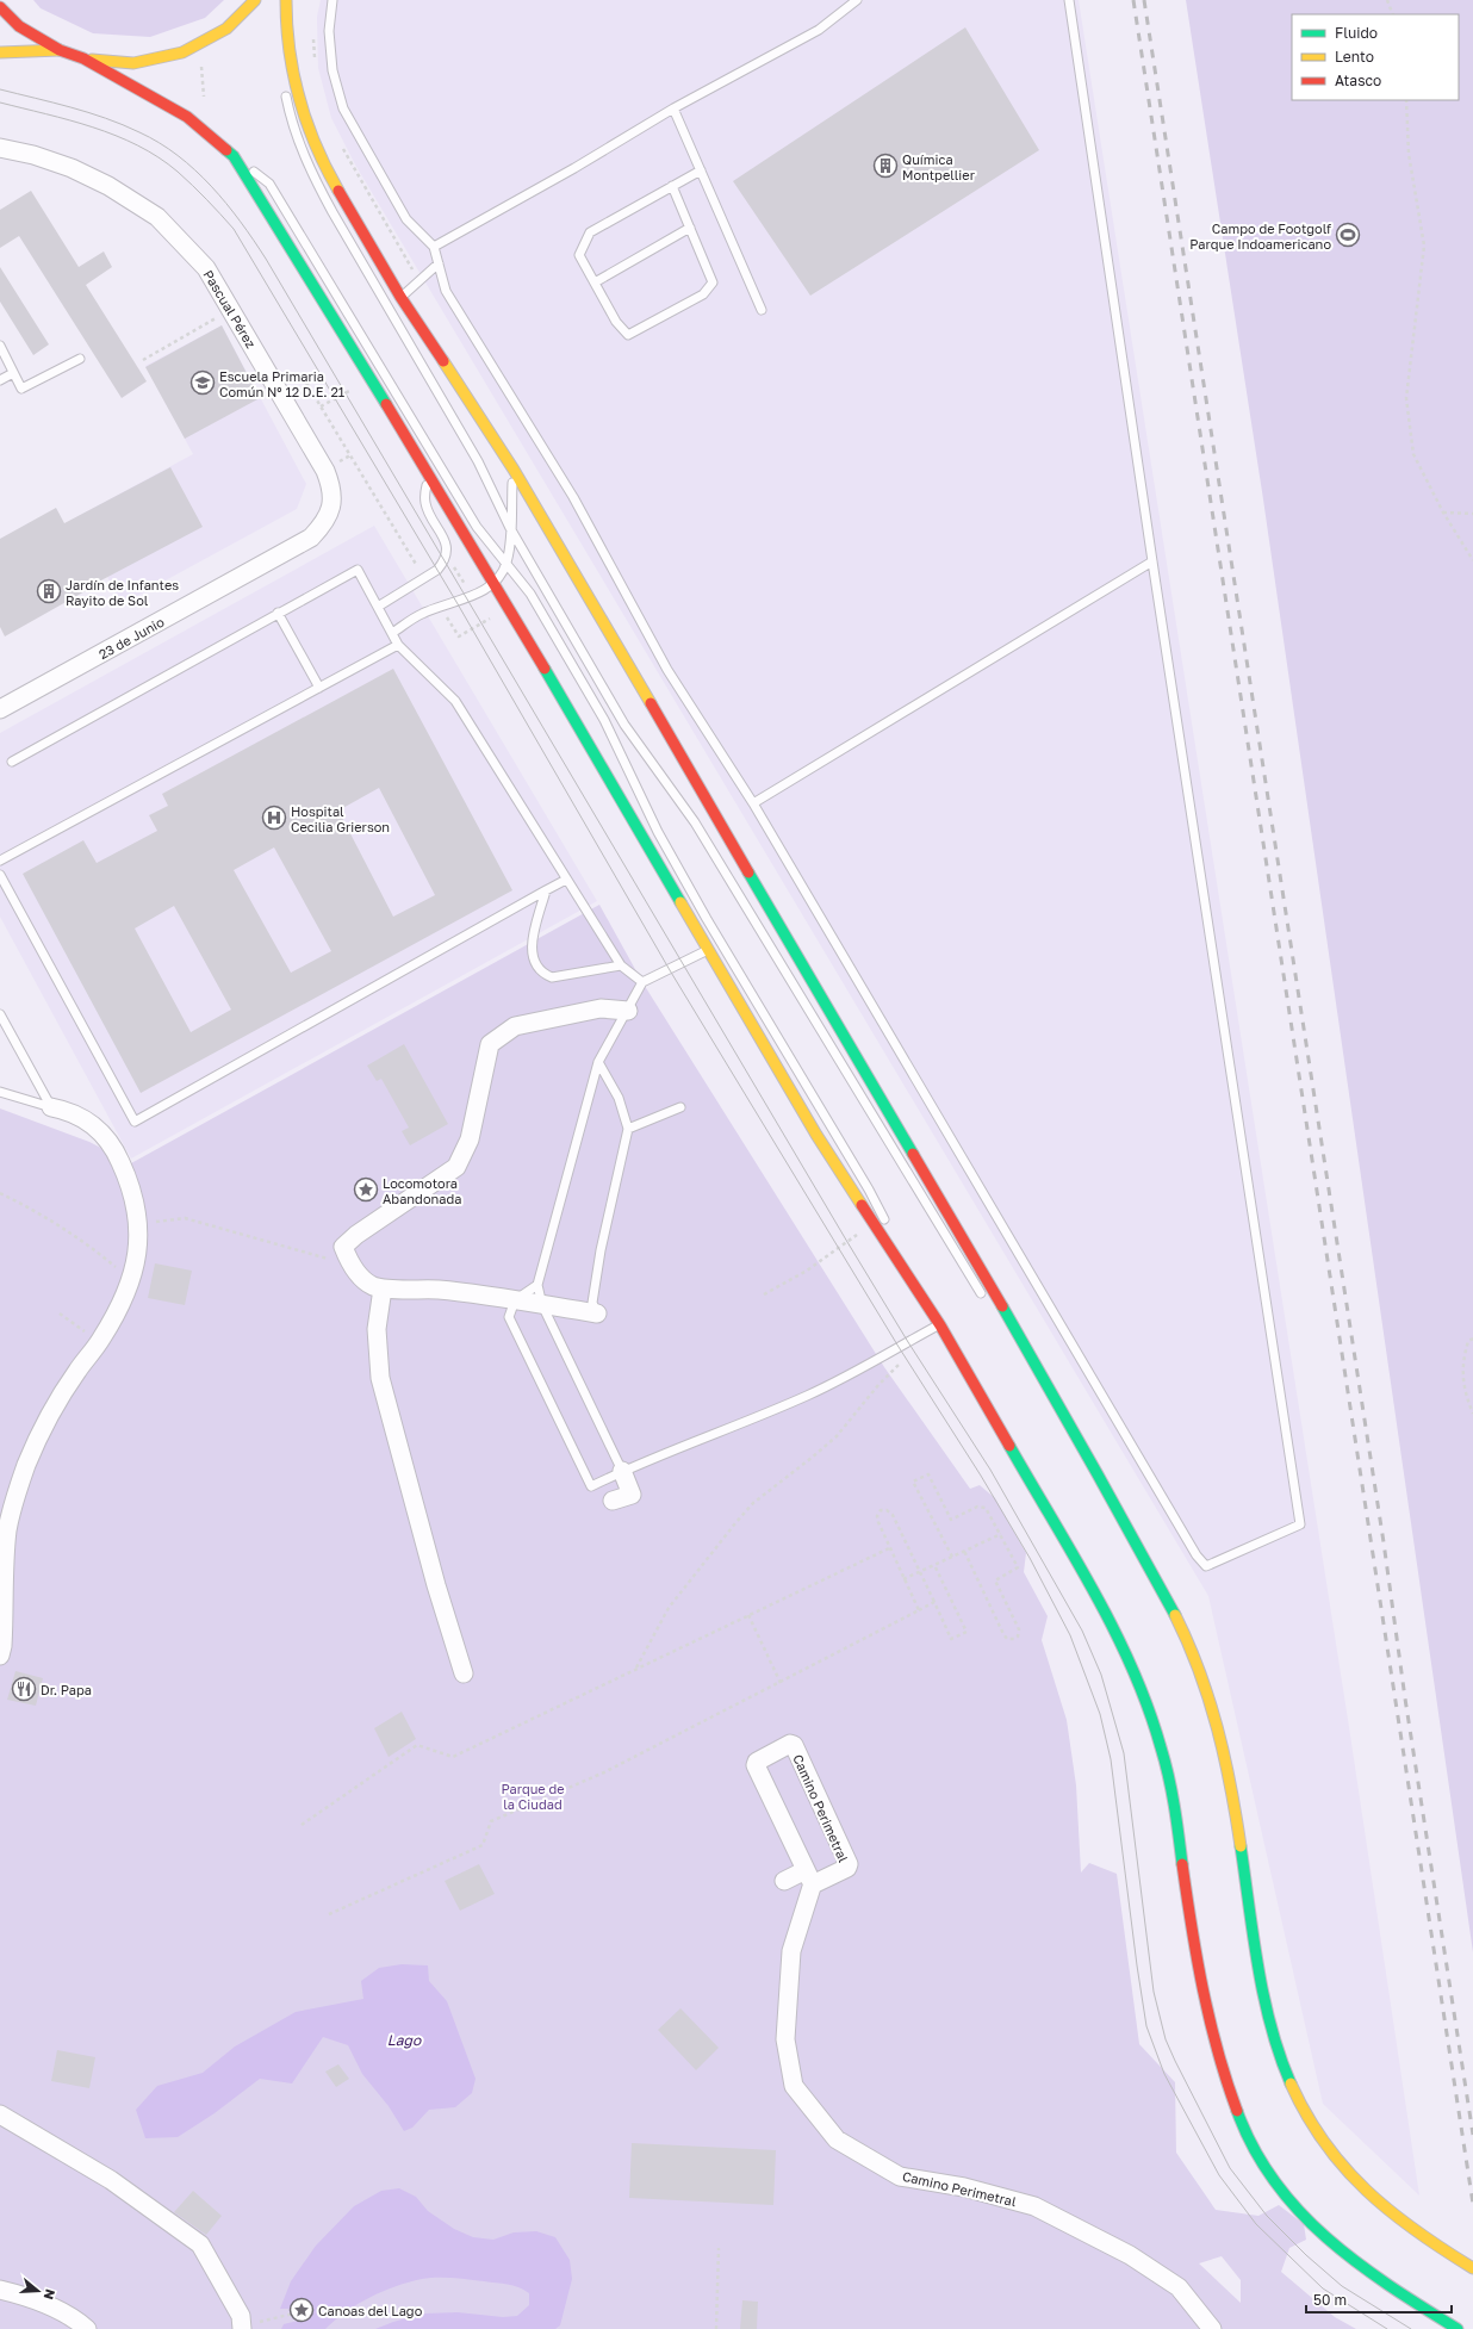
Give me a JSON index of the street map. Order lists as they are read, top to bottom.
{
  "streets": {
    "street": ["Pascual Pérez", "23 de Junio", "Camino Perimetral"]
  },
  "crossings": [
    ["Pascual Pérez", "23 de Junio"]
  ],
  "water": ["Lago"],
  "parks": ["Parque de la Ciudad"],
  "places": {
    "building": ["Química Montpellier", "Jardín de Infantes Rayito de Sol"],
    "sports": ["Campo de Footgolf Parque Indoamericano"],
    "school or university": ["Escuela Primaria Común N° 12 D.E. 21"],
    "hospital": ["Hospital Cecilia Grierson"],
    "place": ["Locomotora Abandonada", "Canoas del Lago"],
    "restaurant": ["Dr. Papa"]
  },
  "legend": ["Fluido", "Lento", "Atasco"],
  "scale_bar": "50 m",
  "north": "right"
}
